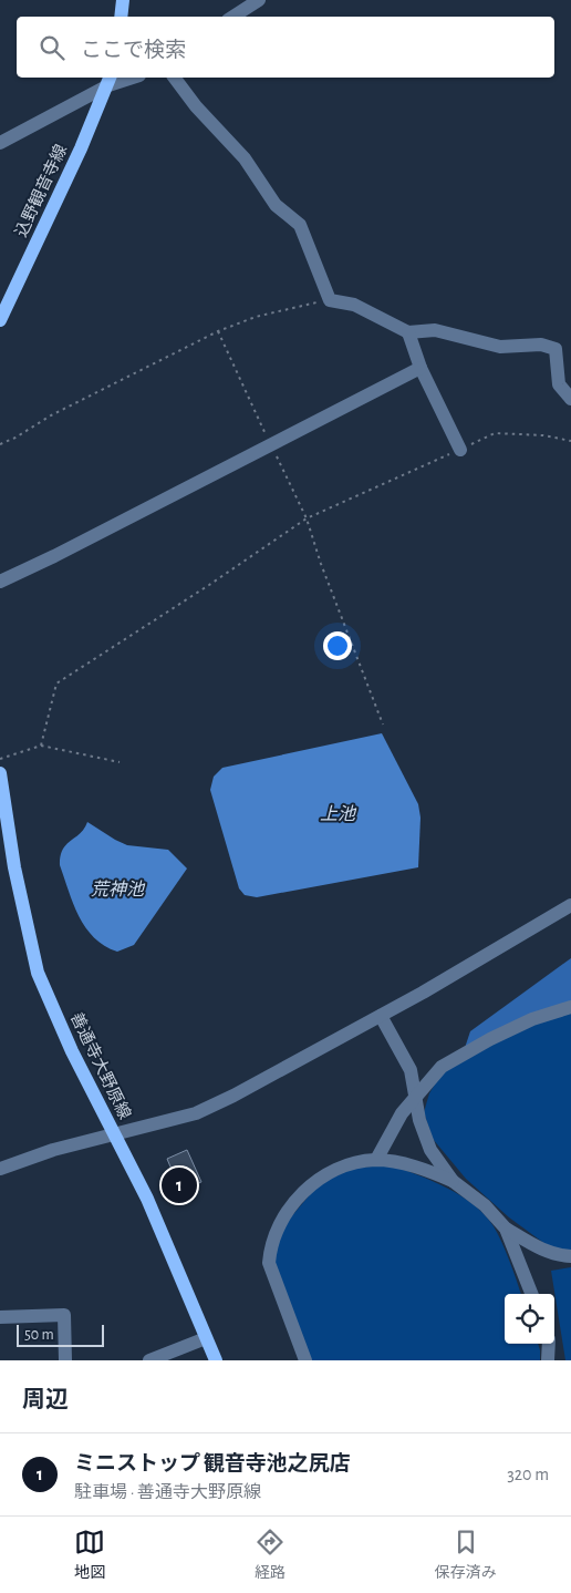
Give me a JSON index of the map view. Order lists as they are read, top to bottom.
{
  "streets": {
    "main road": ["込野観音寺線", "善通寺大野原線"]
  },
  "water": ["上池", "荒神池"],
  "scale_bar": "50 m",
  "page": {
    "search": "ここで検索",
    "pins": "1",
    "scale": "50 m",
    "heading": "周辺",
    "list": [
      {
        "mark": "1",
        "name": "ミニストップ 観音寺池之尻店",
        "note": "駐車場 · 善通寺大野原線",
        "value": "320 m"
      }
    ],
    "nav": ["地図", "経路", "保存済み"]
  }
}
